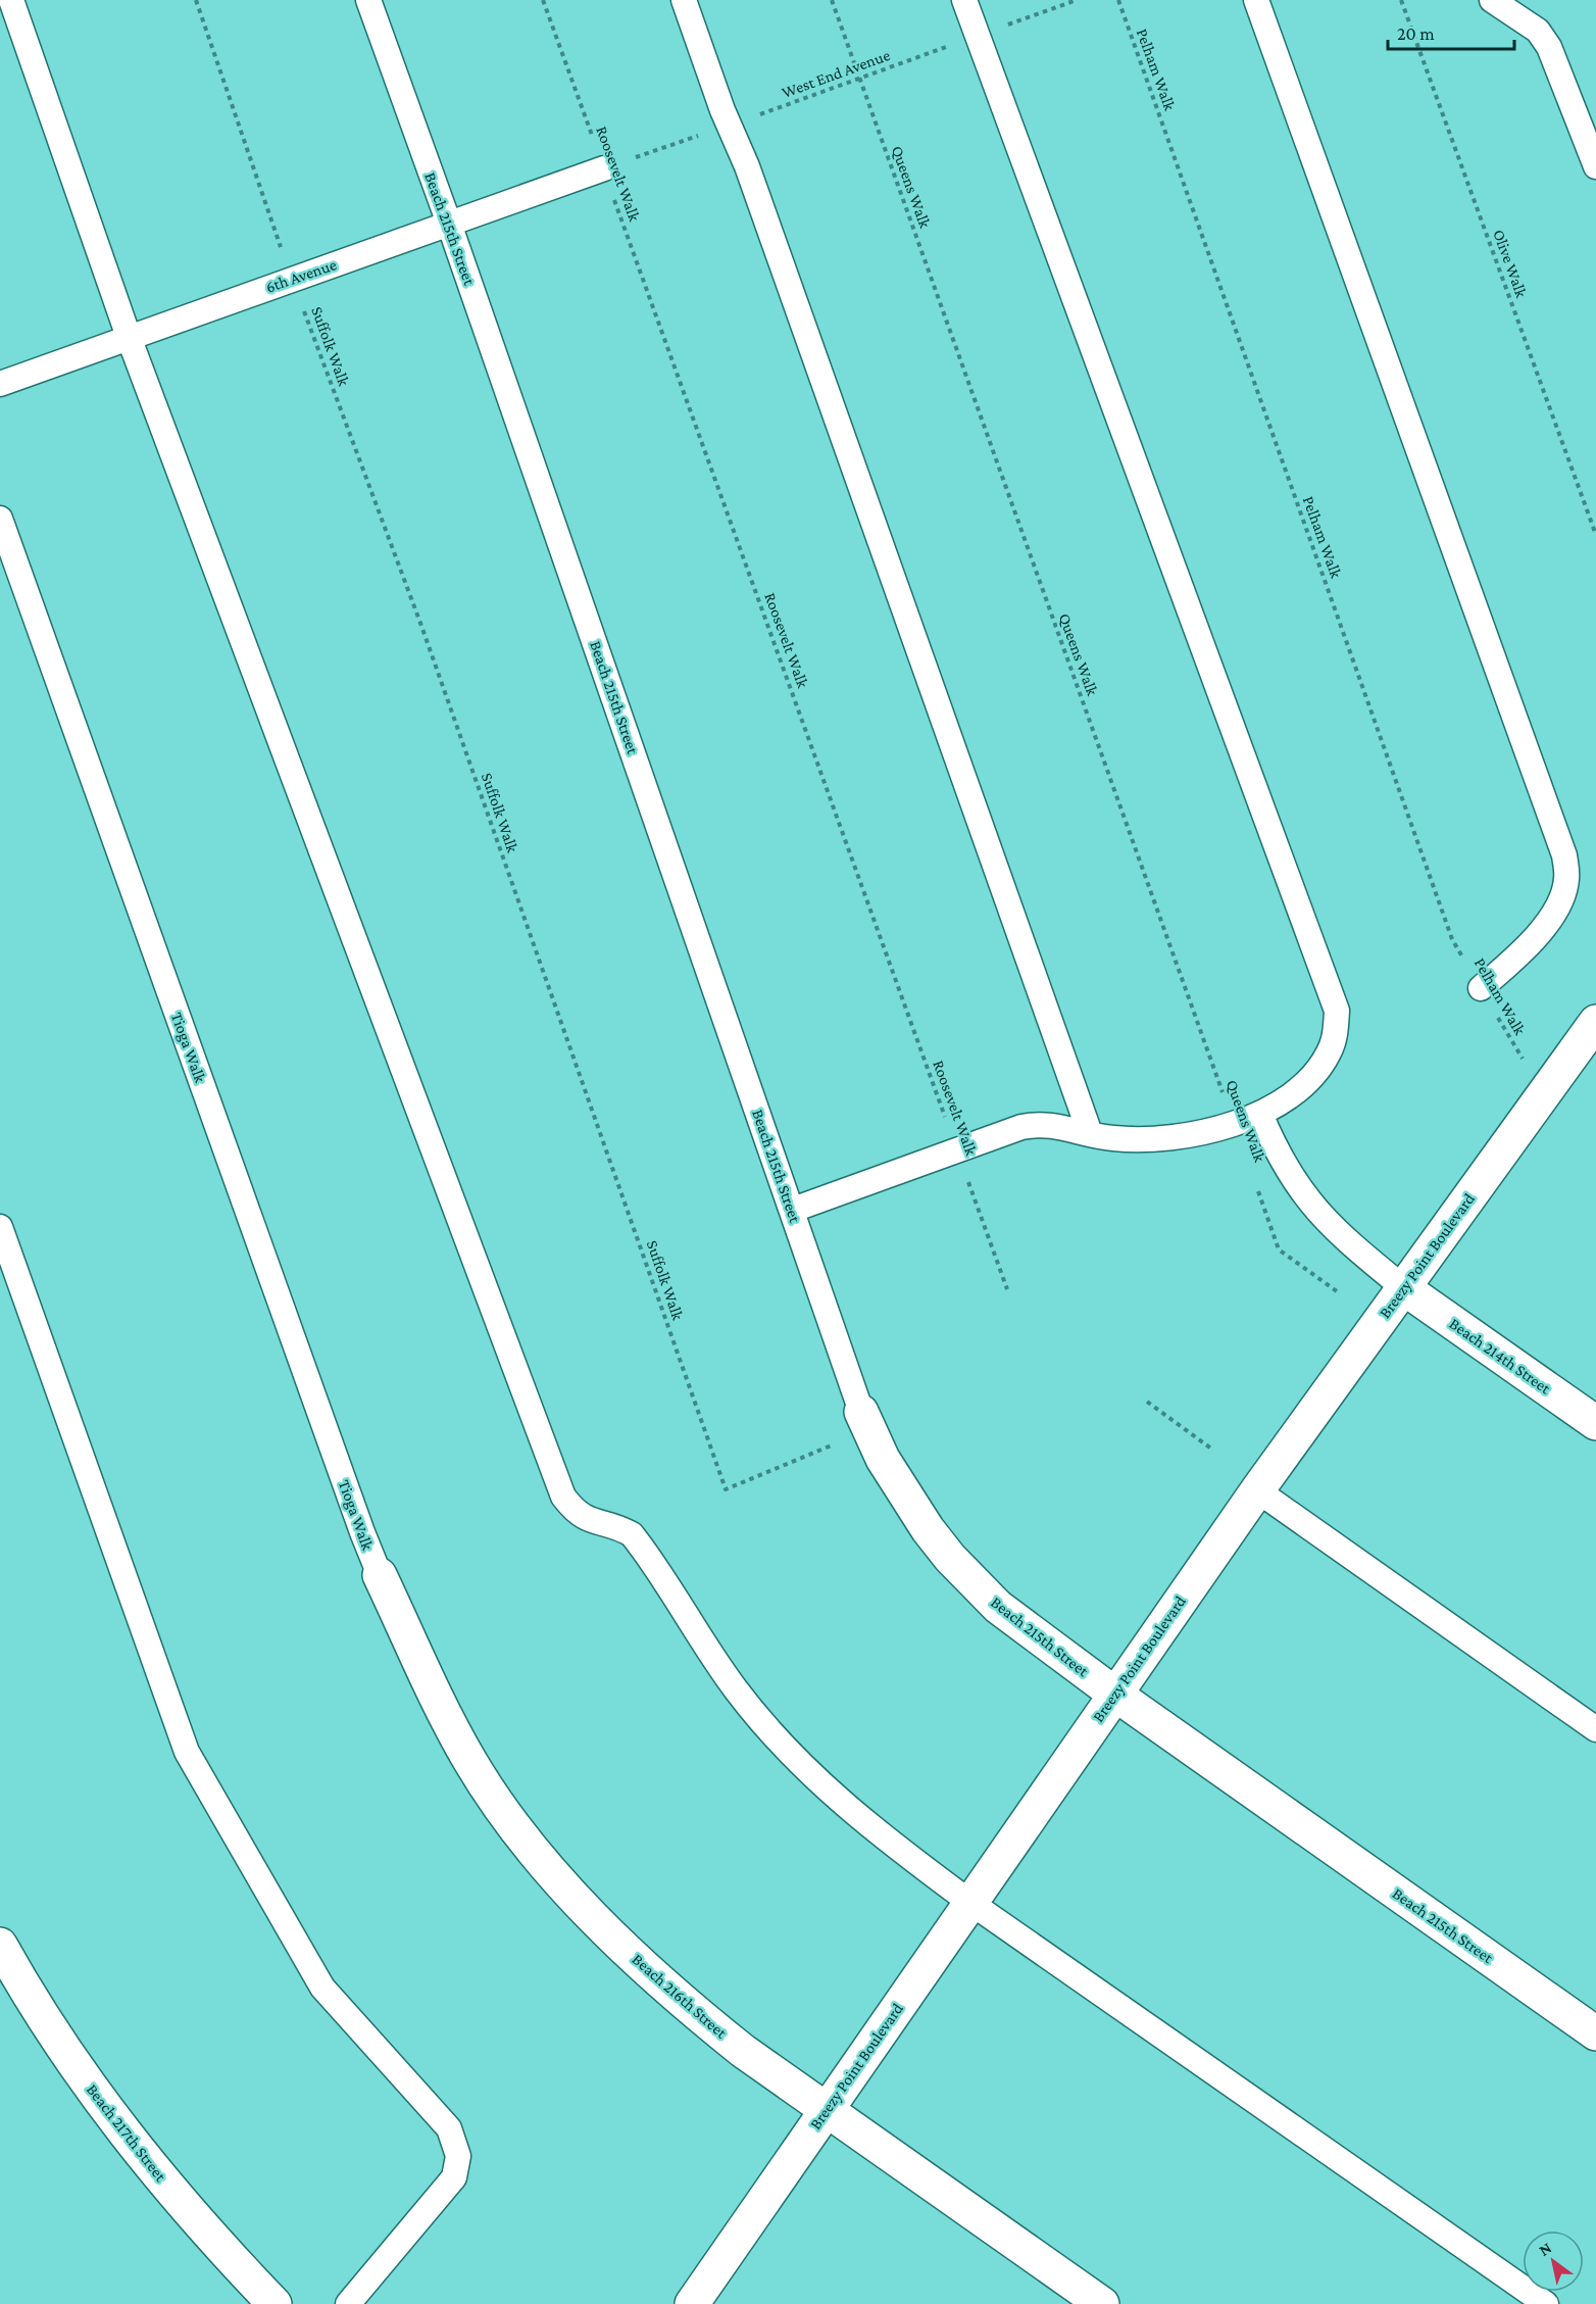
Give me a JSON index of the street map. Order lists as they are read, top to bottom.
{
  "streets": {
    "street": [
      "Beach 215th Street",
      "Breezy Point Boulevard",
      "Beach 214th Street",
      "Beach 216th Street",
      "Beach 217th Street"
    ],
    "lane": ["6th Avenue", "Tioga Walk"],
    "path": [
      "Pelham Walk",
      "West End Avenue",
      "Roosevelt Walk",
      "Queens Walk",
      "Olive Walk",
      "Suffolk Walk"
    ]
  },
  "crossings": [
    ["West End Avenue", "Roosevelt Walk"],
    ["West End Avenue", "Queens Walk"],
    ["West End Avenue", "6th Avenue"],
    ["Roosevelt Walk", "6th Avenue"],
    ["Beach 215th Street", "6th Avenue"],
    ["Beach 215th Street", "Suffolk Walk"],
    ["Beach 215th Street", "Breezy Point Boulevard"],
    ["6th Avenue", "Suffolk Walk"],
    ["Tioga Walk", "Beach 216th Street"],
    ["Breezy Point Boulevard", "Beach 214th Street"],
    ["Breezy Point Boulevard", "Beach 216th Street"]
  ],
  "scale_bar": "20 m",
  "north": "top left"
}
